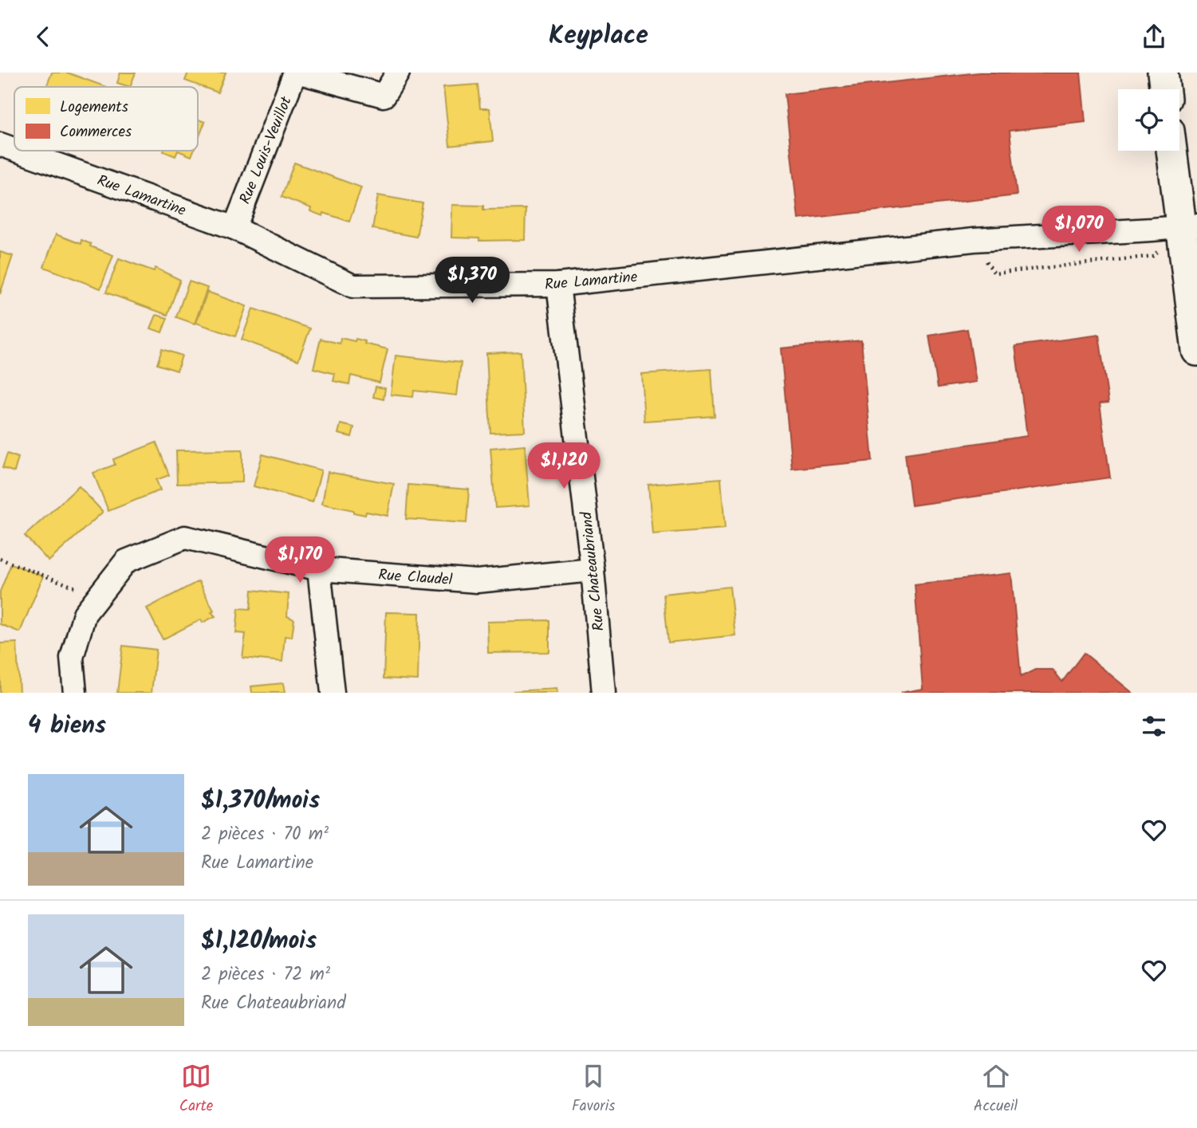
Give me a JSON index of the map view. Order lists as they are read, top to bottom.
{
  "streets": {
    "street": [
      "Rue Louis-Veuillot",
      "Rue Lamartine",
      "Rue Chateaubriand",
      "Rue Claudel"
    ]
  },
  "crossings": [
    ["Rue Louis-Veuillot", "Rue Lamartine"],
    ["Rue Lamartine", "Rue Chateaubriand"],
    ["Rue Chateaubriand", "Rue Claudel"]
  ],
  "legend": ["Logements", "Commerces"],
  "page": {
    "header": "Keyplace",
    "price": [
      "$1,070",
      "$1,370",
      "$1,120",
      "$1,170"
    ],
    "heading": "4 biens",
    "list": [
      {
        "name": "$1,370/mois",
        "note": "2 pièces · 70 m² · Rue Lamartine"
      },
      {
        "name": "$1,120/mois",
        "note": "2 pièces · 72 m² · Rue Chateaubriand"
      }
    ],
    "tabs": ["Carte", "Favoris", "Accueil"]
  }
}
